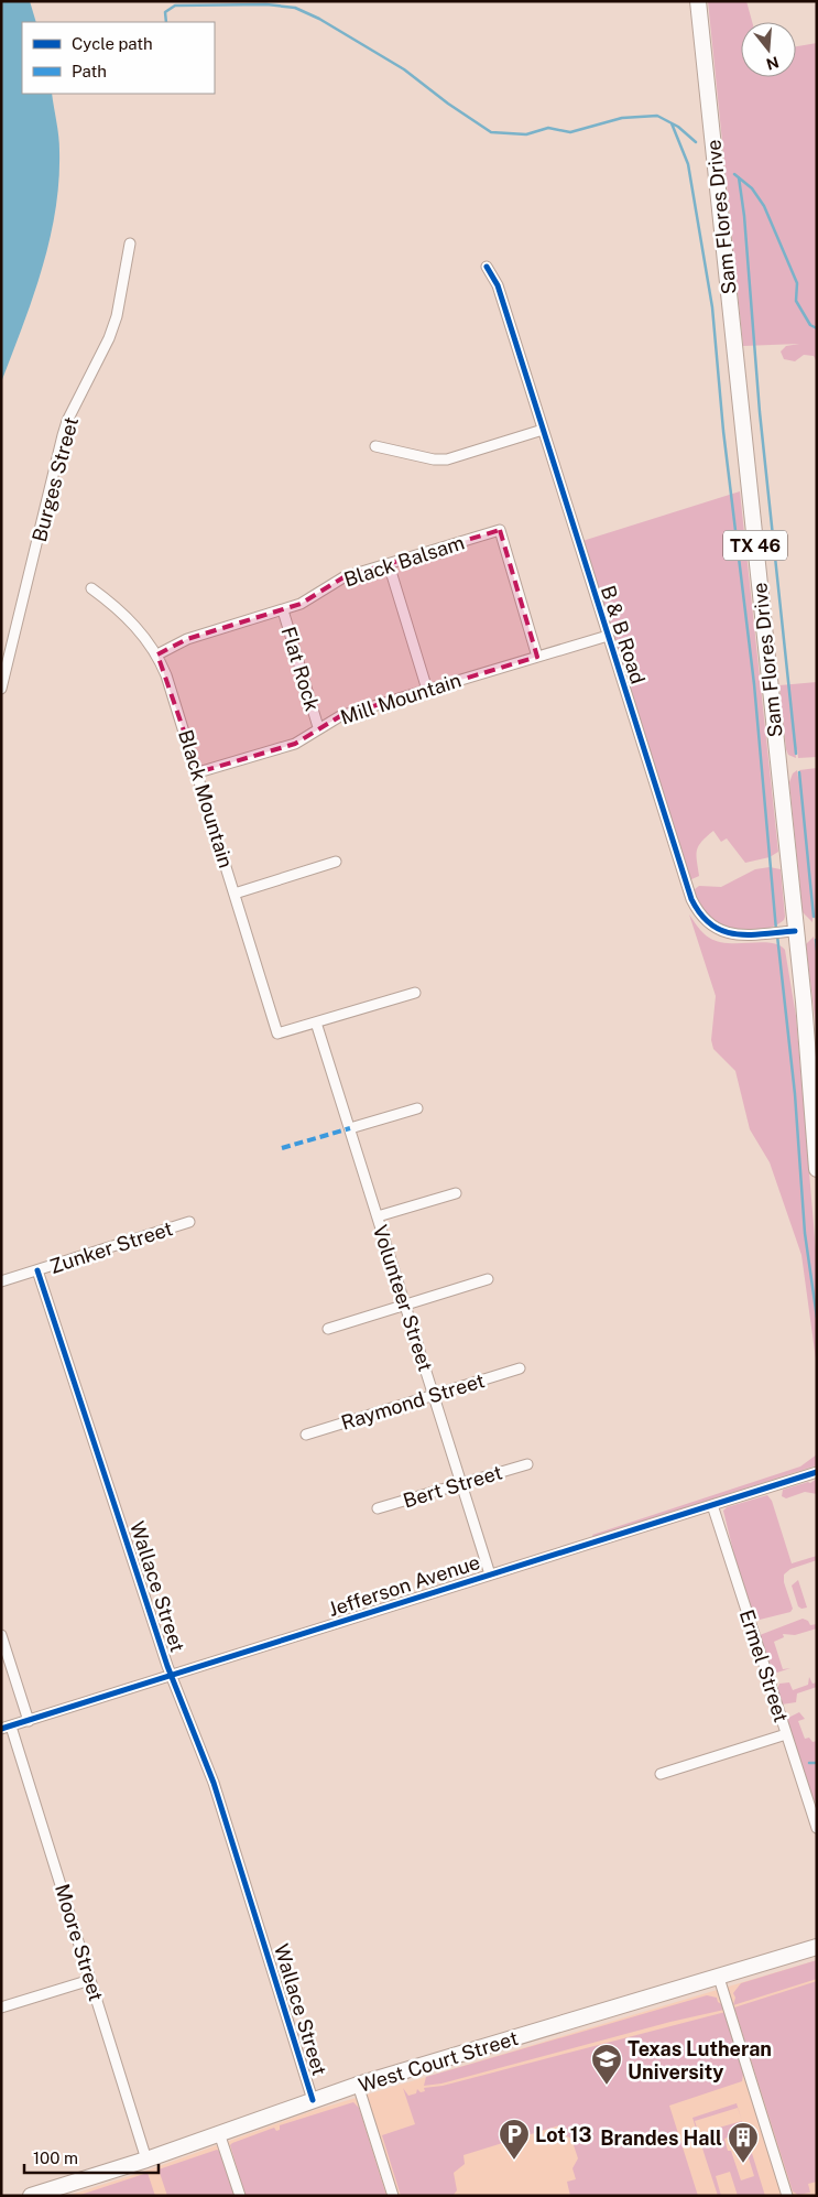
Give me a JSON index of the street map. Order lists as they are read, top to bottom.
{
  "streets": {
    "main road": ["Sam Flores Drive", "TX 46", "West Court Street"],
    "street": [
      "Burges Street",
      "Black Balsam",
      "B & B Road",
      "Flat Rock",
      "Mill Mountain",
      "Black Mountain",
      "Zunker Street",
      "Volunteer Street",
      "Raymond Street",
      "Bert Street",
      "Jefferson Avenue",
      "Wallace Street",
      "Ermel Street",
      "Moore Street"
    ]
  },
  "crossings": [
    ["Sam Flores Drive", "B & B Road"],
    ["Black Balsam", "Flat Rock"],
    ["Black Balsam", "Mill Mountain"],
    ["Black Balsam", "Black Mountain"],
    ["B & B Road", "Mill Mountain"],
    ["Flat Rock", "Mill Mountain"],
    ["Mill Mountain", "Black Mountain"],
    ["Black Mountain", "Volunteer Street"],
    ["Zunker Street", "Wallace Street"],
    ["Volunteer Street", "Raymond Street"],
    ["Volunteer Street", "Bert Street"],
    ["Volunteer Street", "Jefferson Avenue"],
    ["Jefferson Avenue", "Wallace Street"],
    ["Jefferson Avenue", "Ermel Street"],
    ["Jefferson Avenue", "Moore Street"],
    ["Wallace Street", "West Court Street"],
    ["Moore Street", "West Court Street"]
  ],
  "places": {
    "school or university": ["Texas Lutheran University"],
    "parking": ["Lot 13"],
    "building": ["Brandes Hall"]
  },
  "legend": ["Cycle path", "Path"],
  "scale_bar": "100 m",
  "north": "bottom"
}
